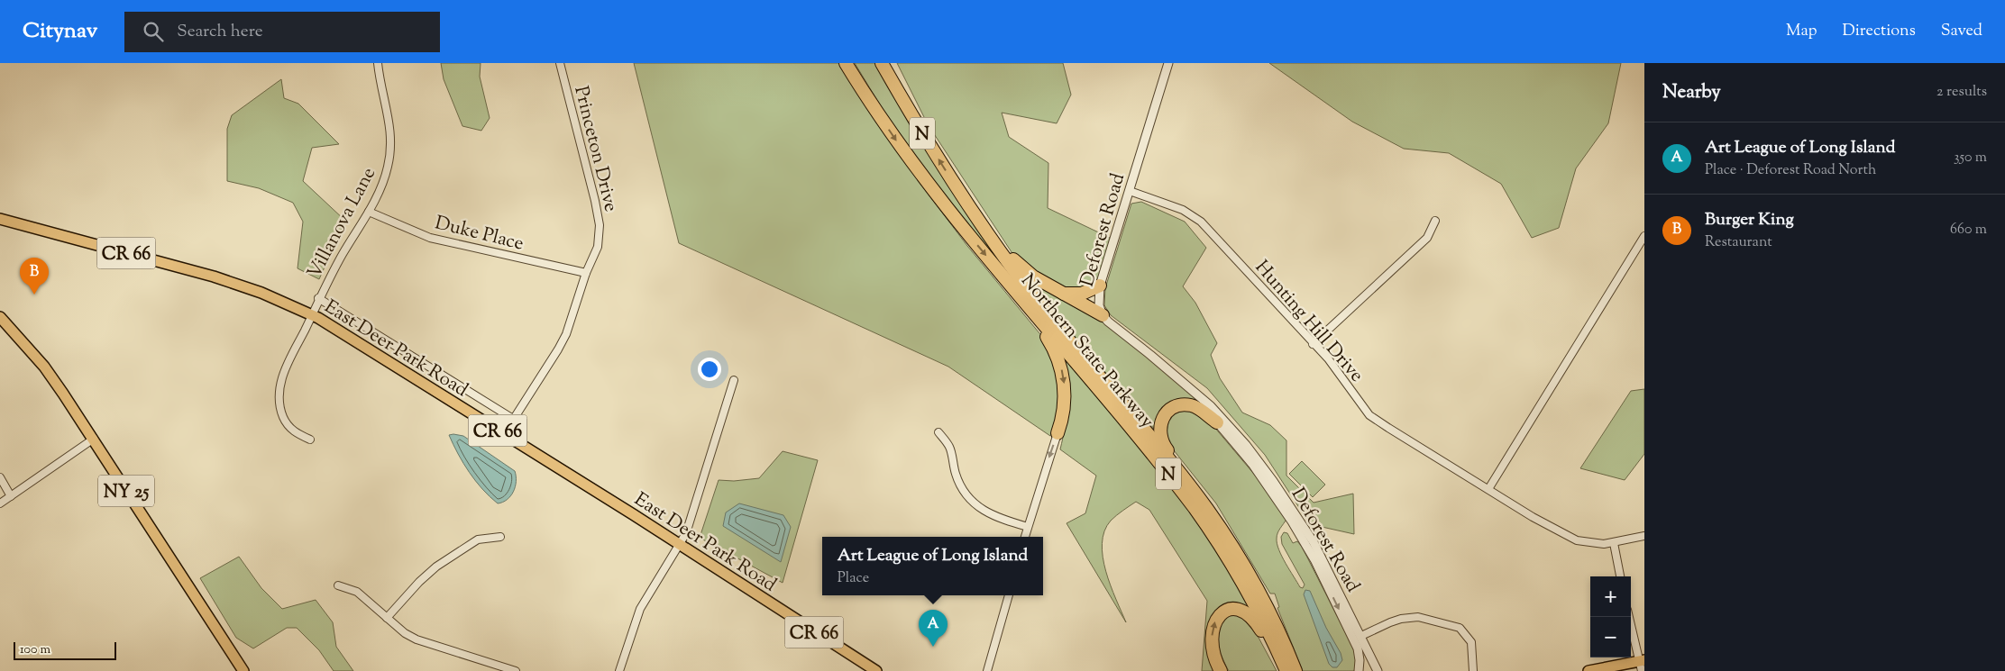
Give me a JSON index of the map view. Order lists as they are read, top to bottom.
{
  "streets": {
    "highway": ["N", "Northern State Parkway"],
    "main road": ["CR 66", "East Deer Park Road", "NY 25"],
    "street": [
      "Princeton Drive",
      "Villanova Lane",
      "Deforest Road",
      "Duke Place",
      "Hunting Hill Drive"
    ]
  },
  "crossings": [
    ["Princeton Drive", "Duke Place"],
    ["Princeton Drive", "East Deer Park Road"],
    ["Villanova Lane", "Duke Place"],
    ["Villanova Lane", "East Deer Park Road"],
    ["Deforest Road", "Hunting Hill Drive"]
  ],
  "scale_bar": "100 m",
  "page": {
    "header": "Citynav",
    "search": "Search here",
    "nav": ["Map", "Directions", "Saved"],
    "heading": ["Nearby", "2 results"],
    "list": [
      {
        "mark": "A",
        "name": "Art League of Long Island",
        "note": "Place · Deforest Road North",
        "value": "350 m"
      },
      {
        "mark": "B",
        "name": "Burger King",
        "note": "Restaurant",
        "value": "660 m"
      }
    ],
    "pins": ["B", "A"],
    "popup": ["Art League of Long Island", "Place"],
    "map_buttons": ["+", "−"],
    "scale": "100 m"
  }
}
